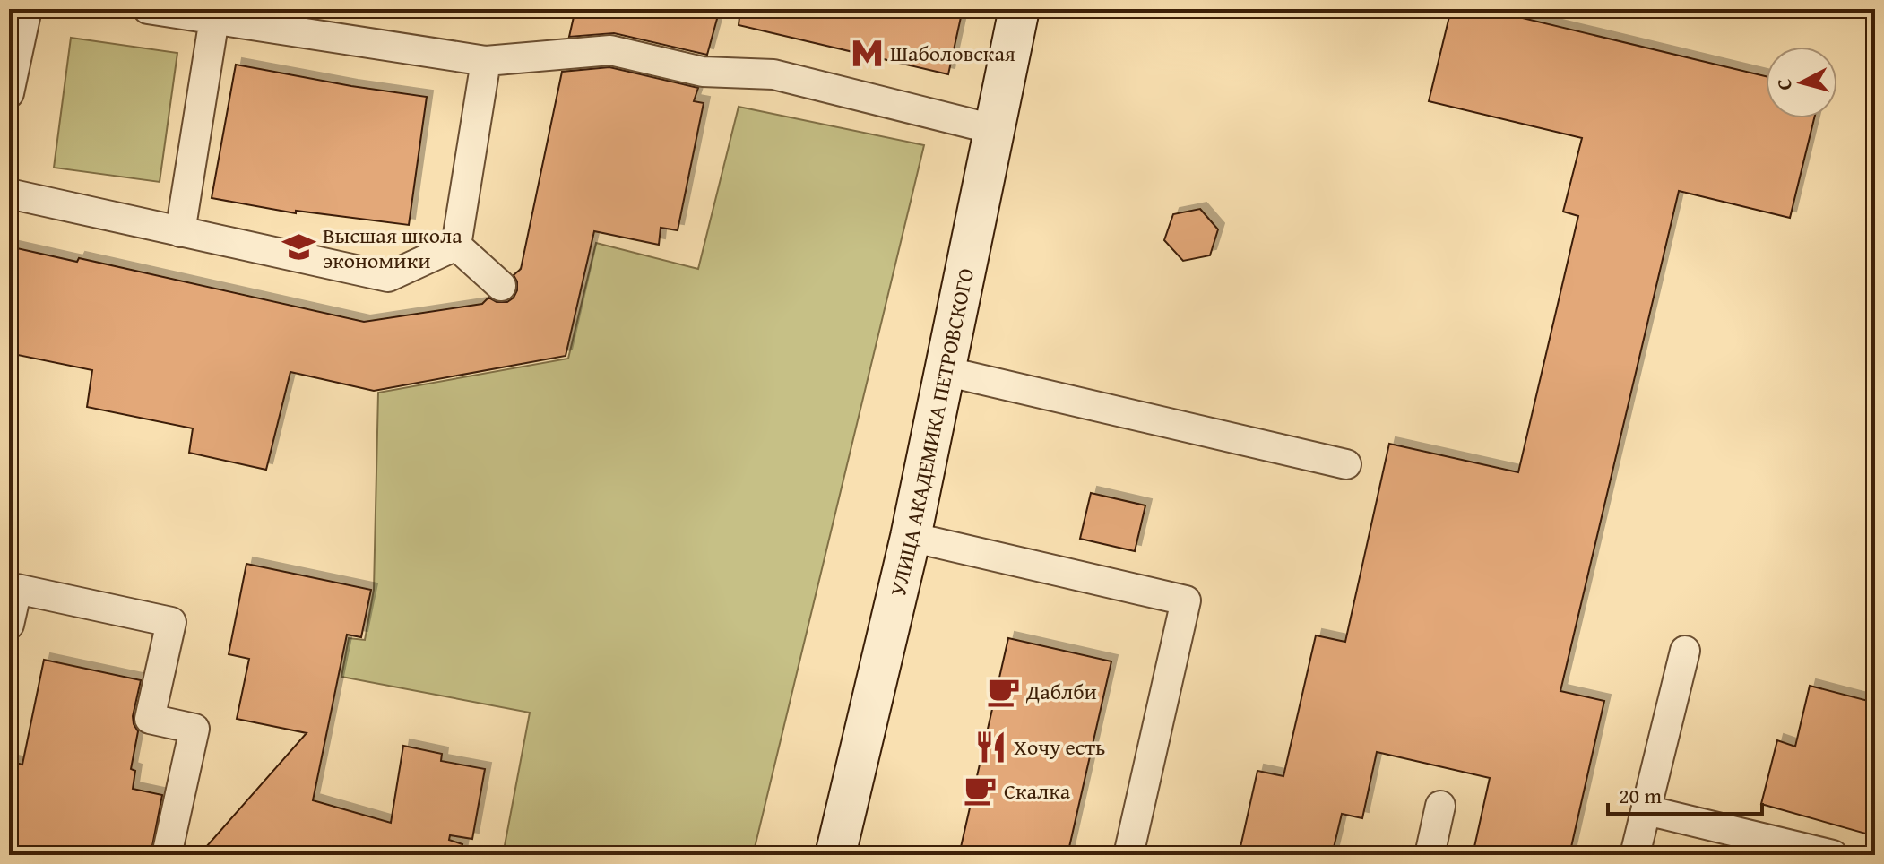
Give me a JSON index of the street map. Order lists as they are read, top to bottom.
{
  "streets": {
    "street": ["УЛИЦА АКАДЕМИКА ПЕТРОВСКОГО"]
  },
  "places": {
    "metro station": ["Шаболовская"],
    "school or university": ["Высшая школа экономики"],
    "cafe": ["Даблби", "Скалка"],
    "restaurant": ["Хочу есть"]
  },
  "scale_bar": "20 m",
  "north": "left"
}
